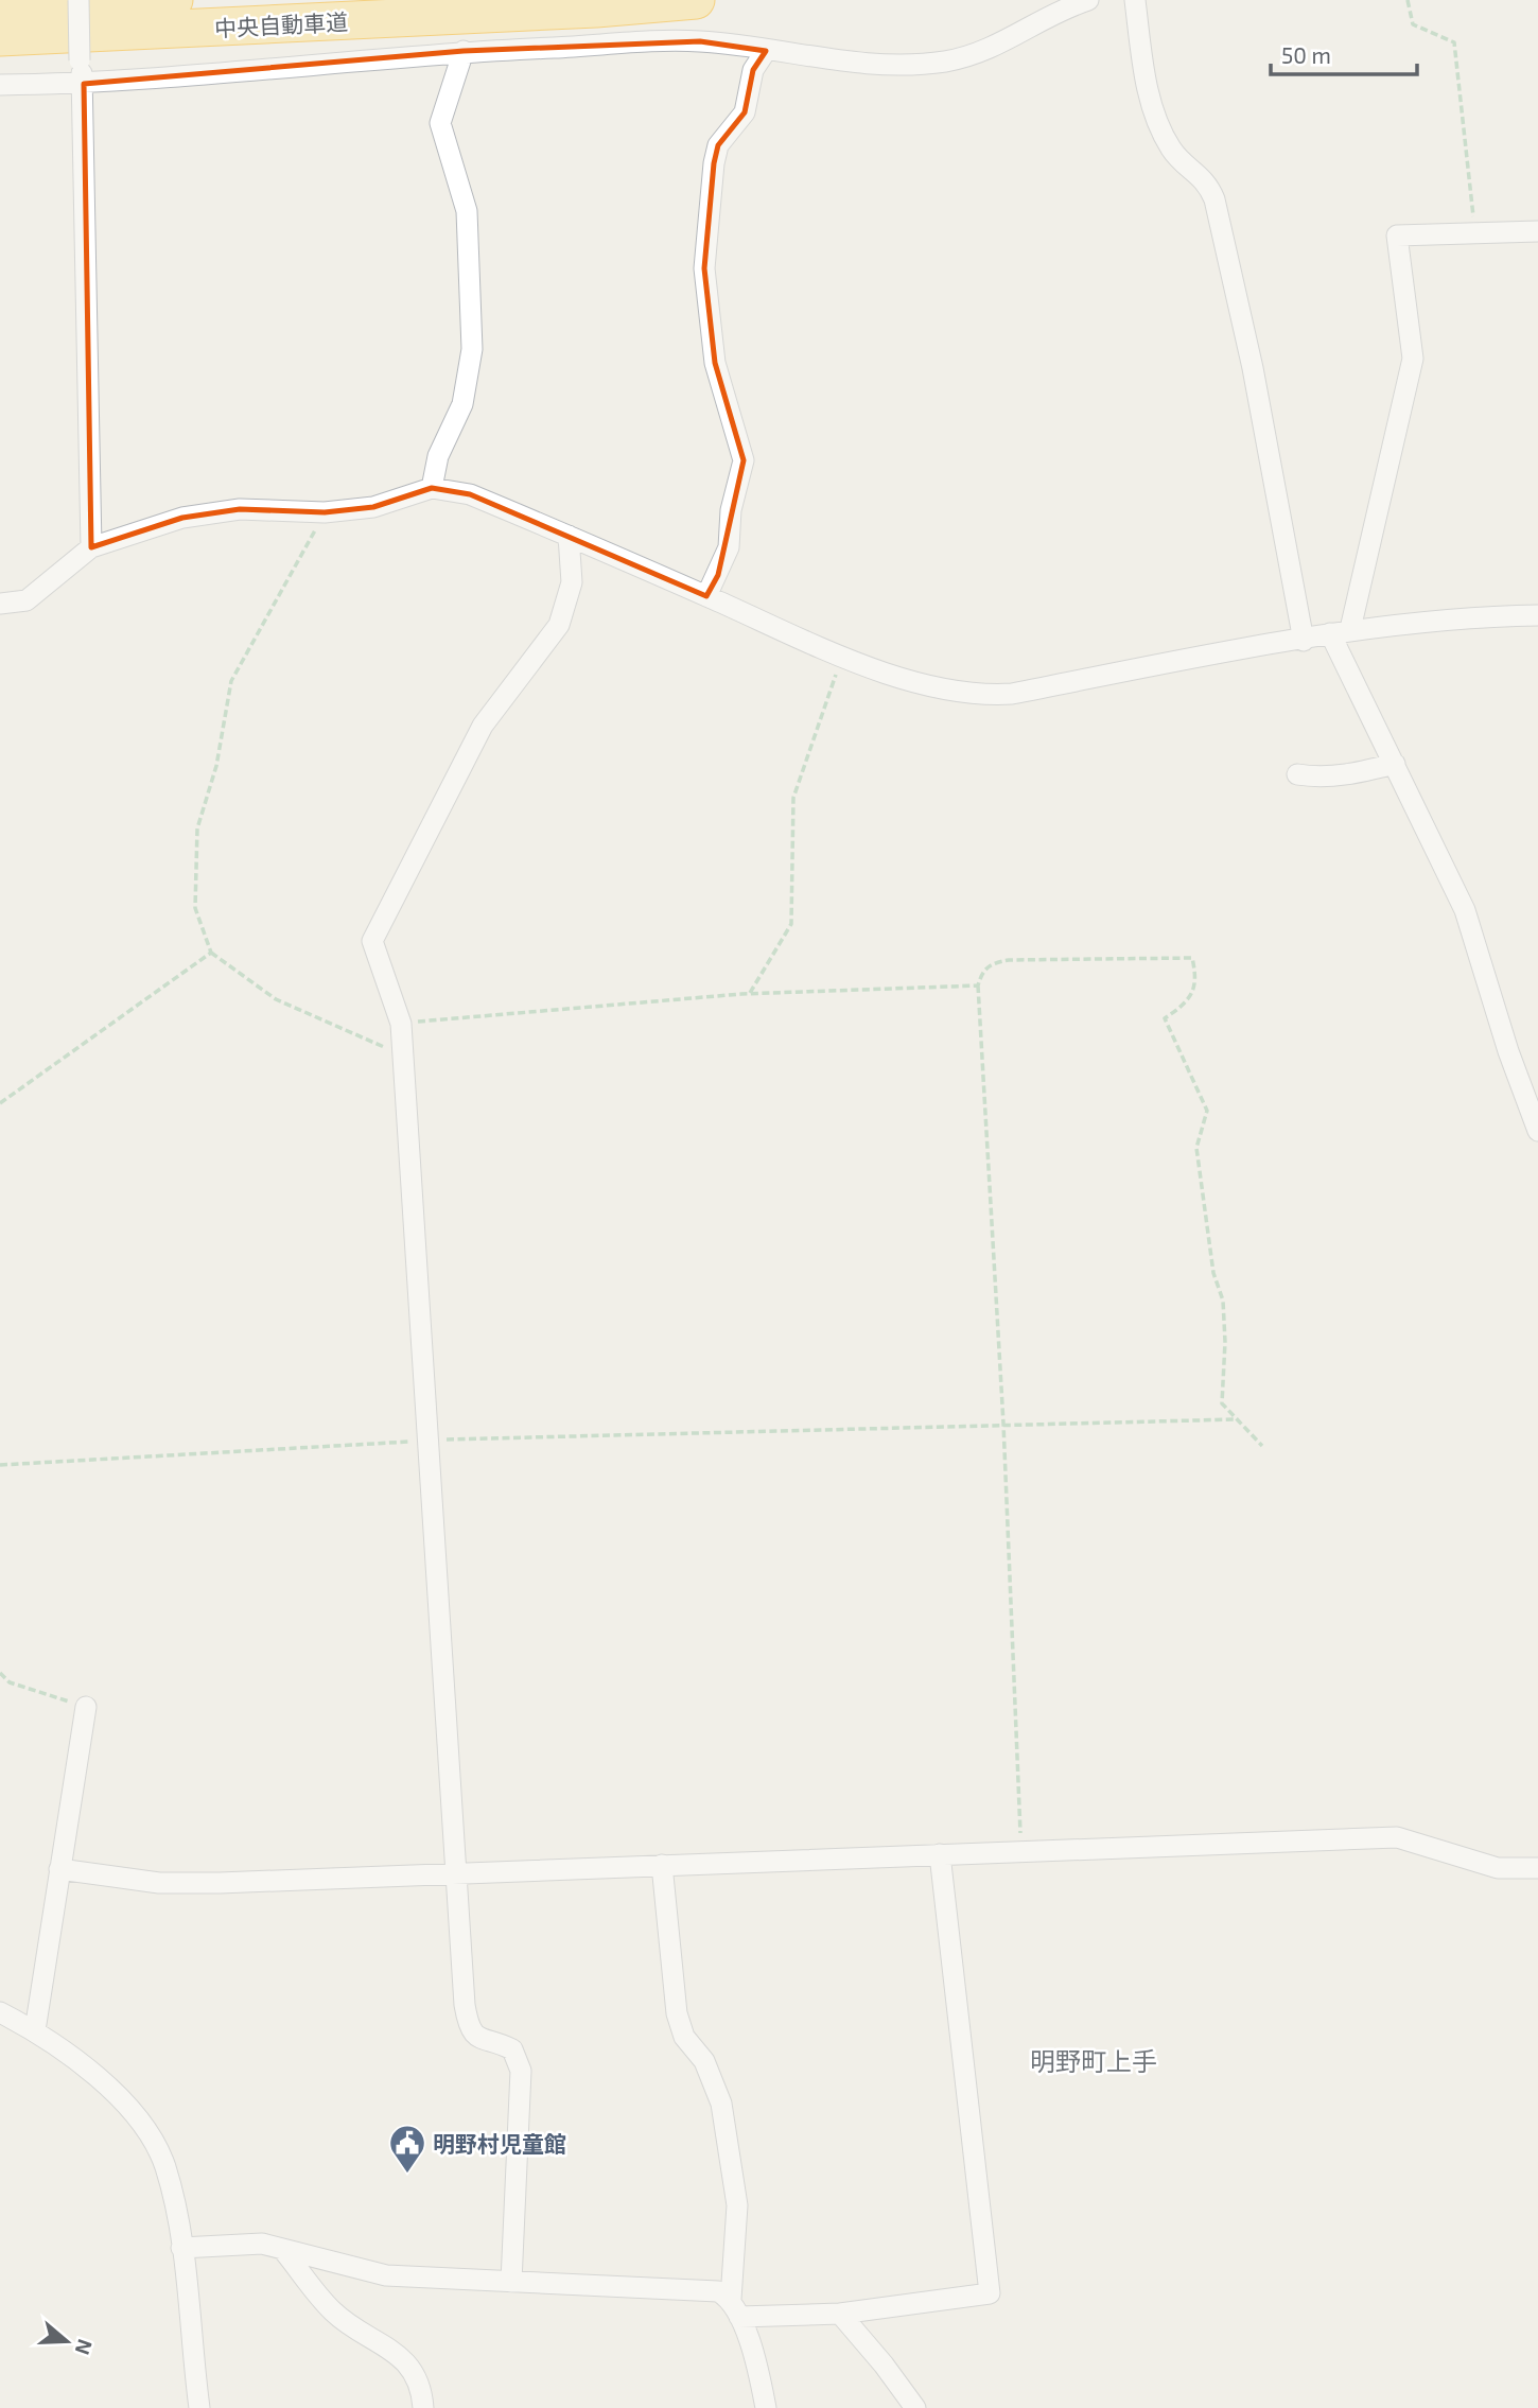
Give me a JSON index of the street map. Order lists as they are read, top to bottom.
{
  "streets": {
    "highway": ["中央自動車道"]
  },
  "districts": ["明野町上手"],
  "places": {
    "public building": ["明野村児童館"]
  },
  "scale_bar": "50 m",
  "north": "right"
}
